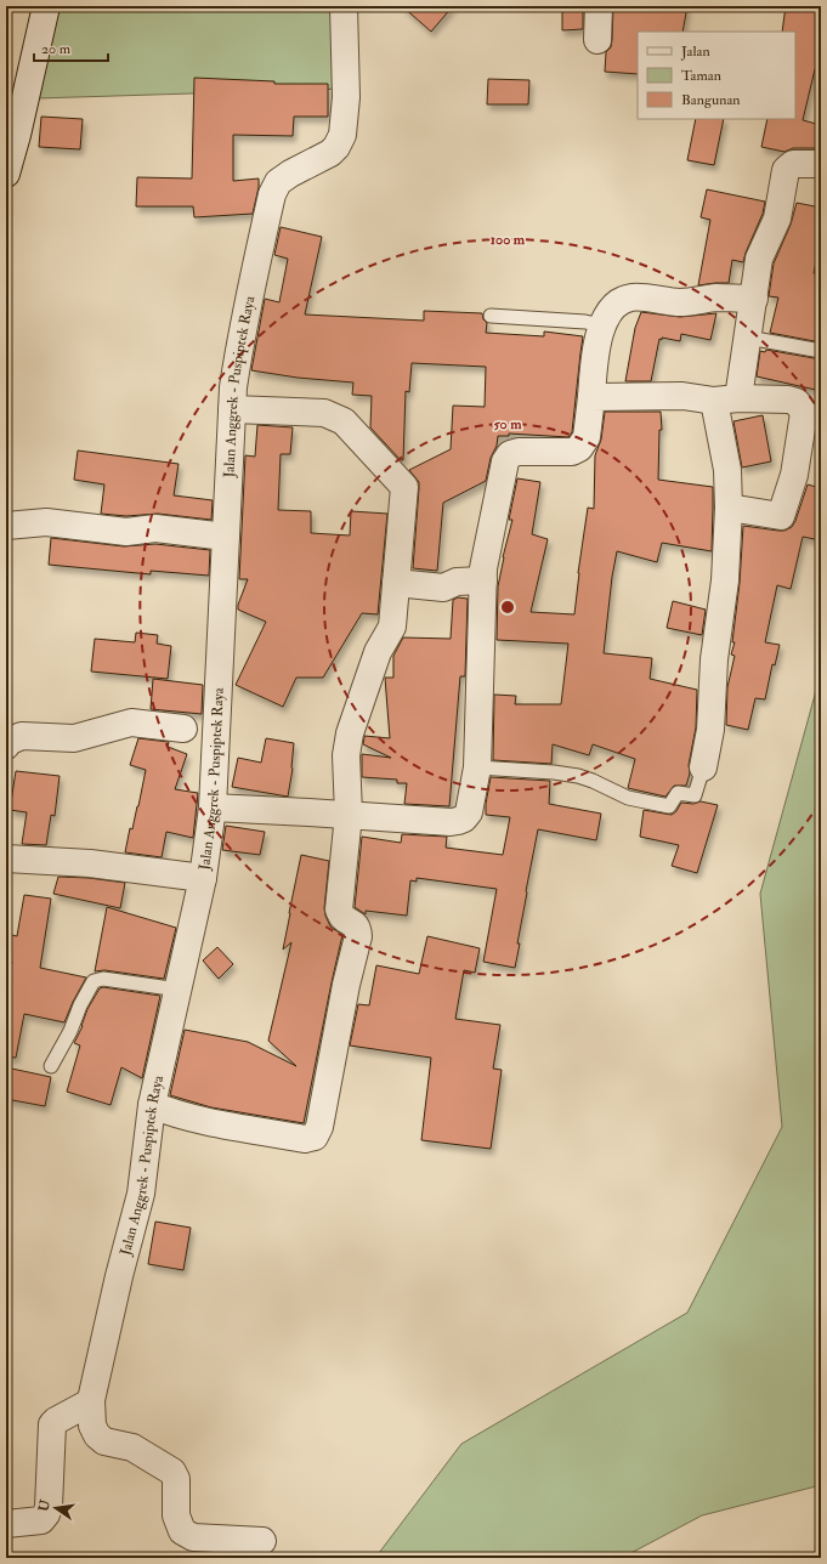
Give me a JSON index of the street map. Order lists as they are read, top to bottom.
{
  "streets": {
    "street": ["Jalan Anggrek - Puspiptek Raya"]
  },
  "legend": ["Jalan", "Taman", "Bangunan"],
  "scale_bar": "20 m",
  "north": "left",
  "rings": ["100 m", "50 m"]
}
